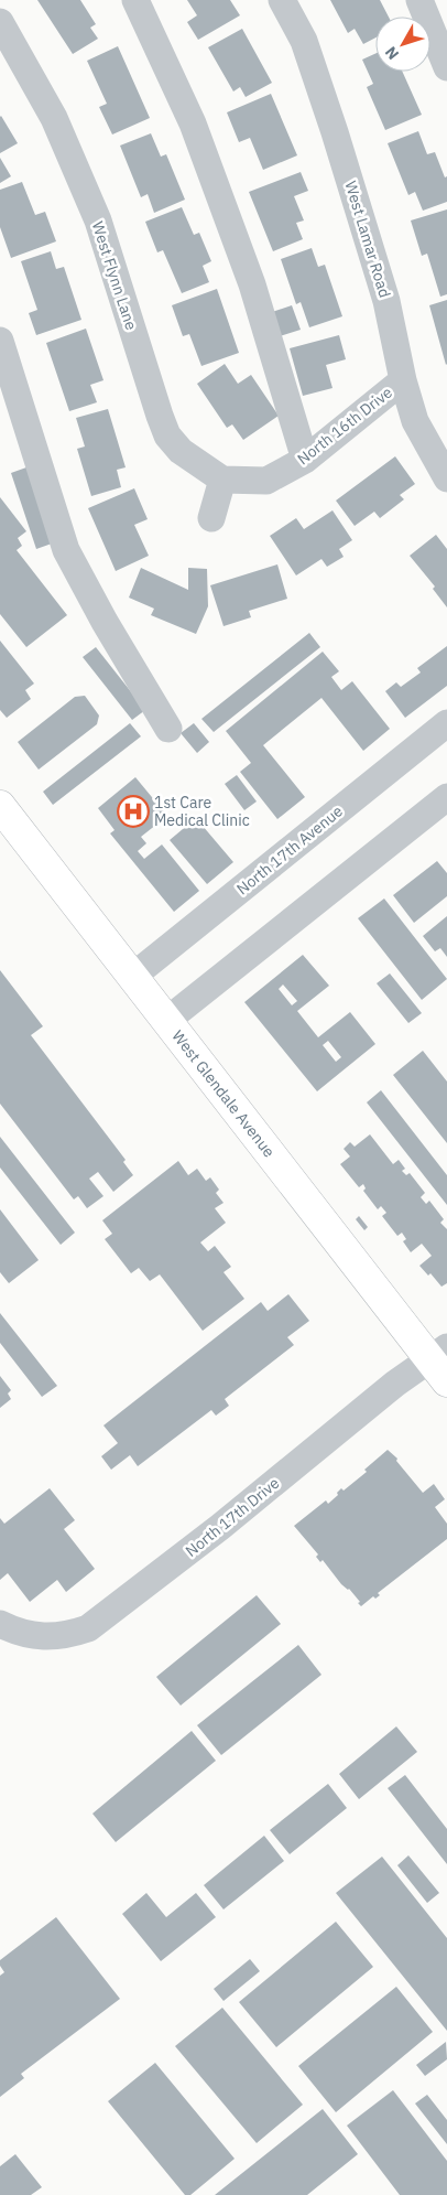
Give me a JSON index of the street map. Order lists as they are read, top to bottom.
{
  "streets": {
    "main road": ["West Glendale Avenue"],
    "street": [
      "West Lamar Road",
      "West Flynn Lane",
      "North 16th Drive",
      "North 17th Avenue",
      "North 17th Drive"
    ]
  },
  "crossings": [
    ["West Lamar Road", "North 16th Drive"],
    ["West Flynn Lane", "North 16th Drive"],
    ["North 17th Avenue", "West Glendale Avenue"],
    ["West Glendale Avenue", "North 17th Drive"]
  ],
  "places": {
    "hospital": ["1st Care Medical Clinic"]
  },
  "north": "bottom left"
}
